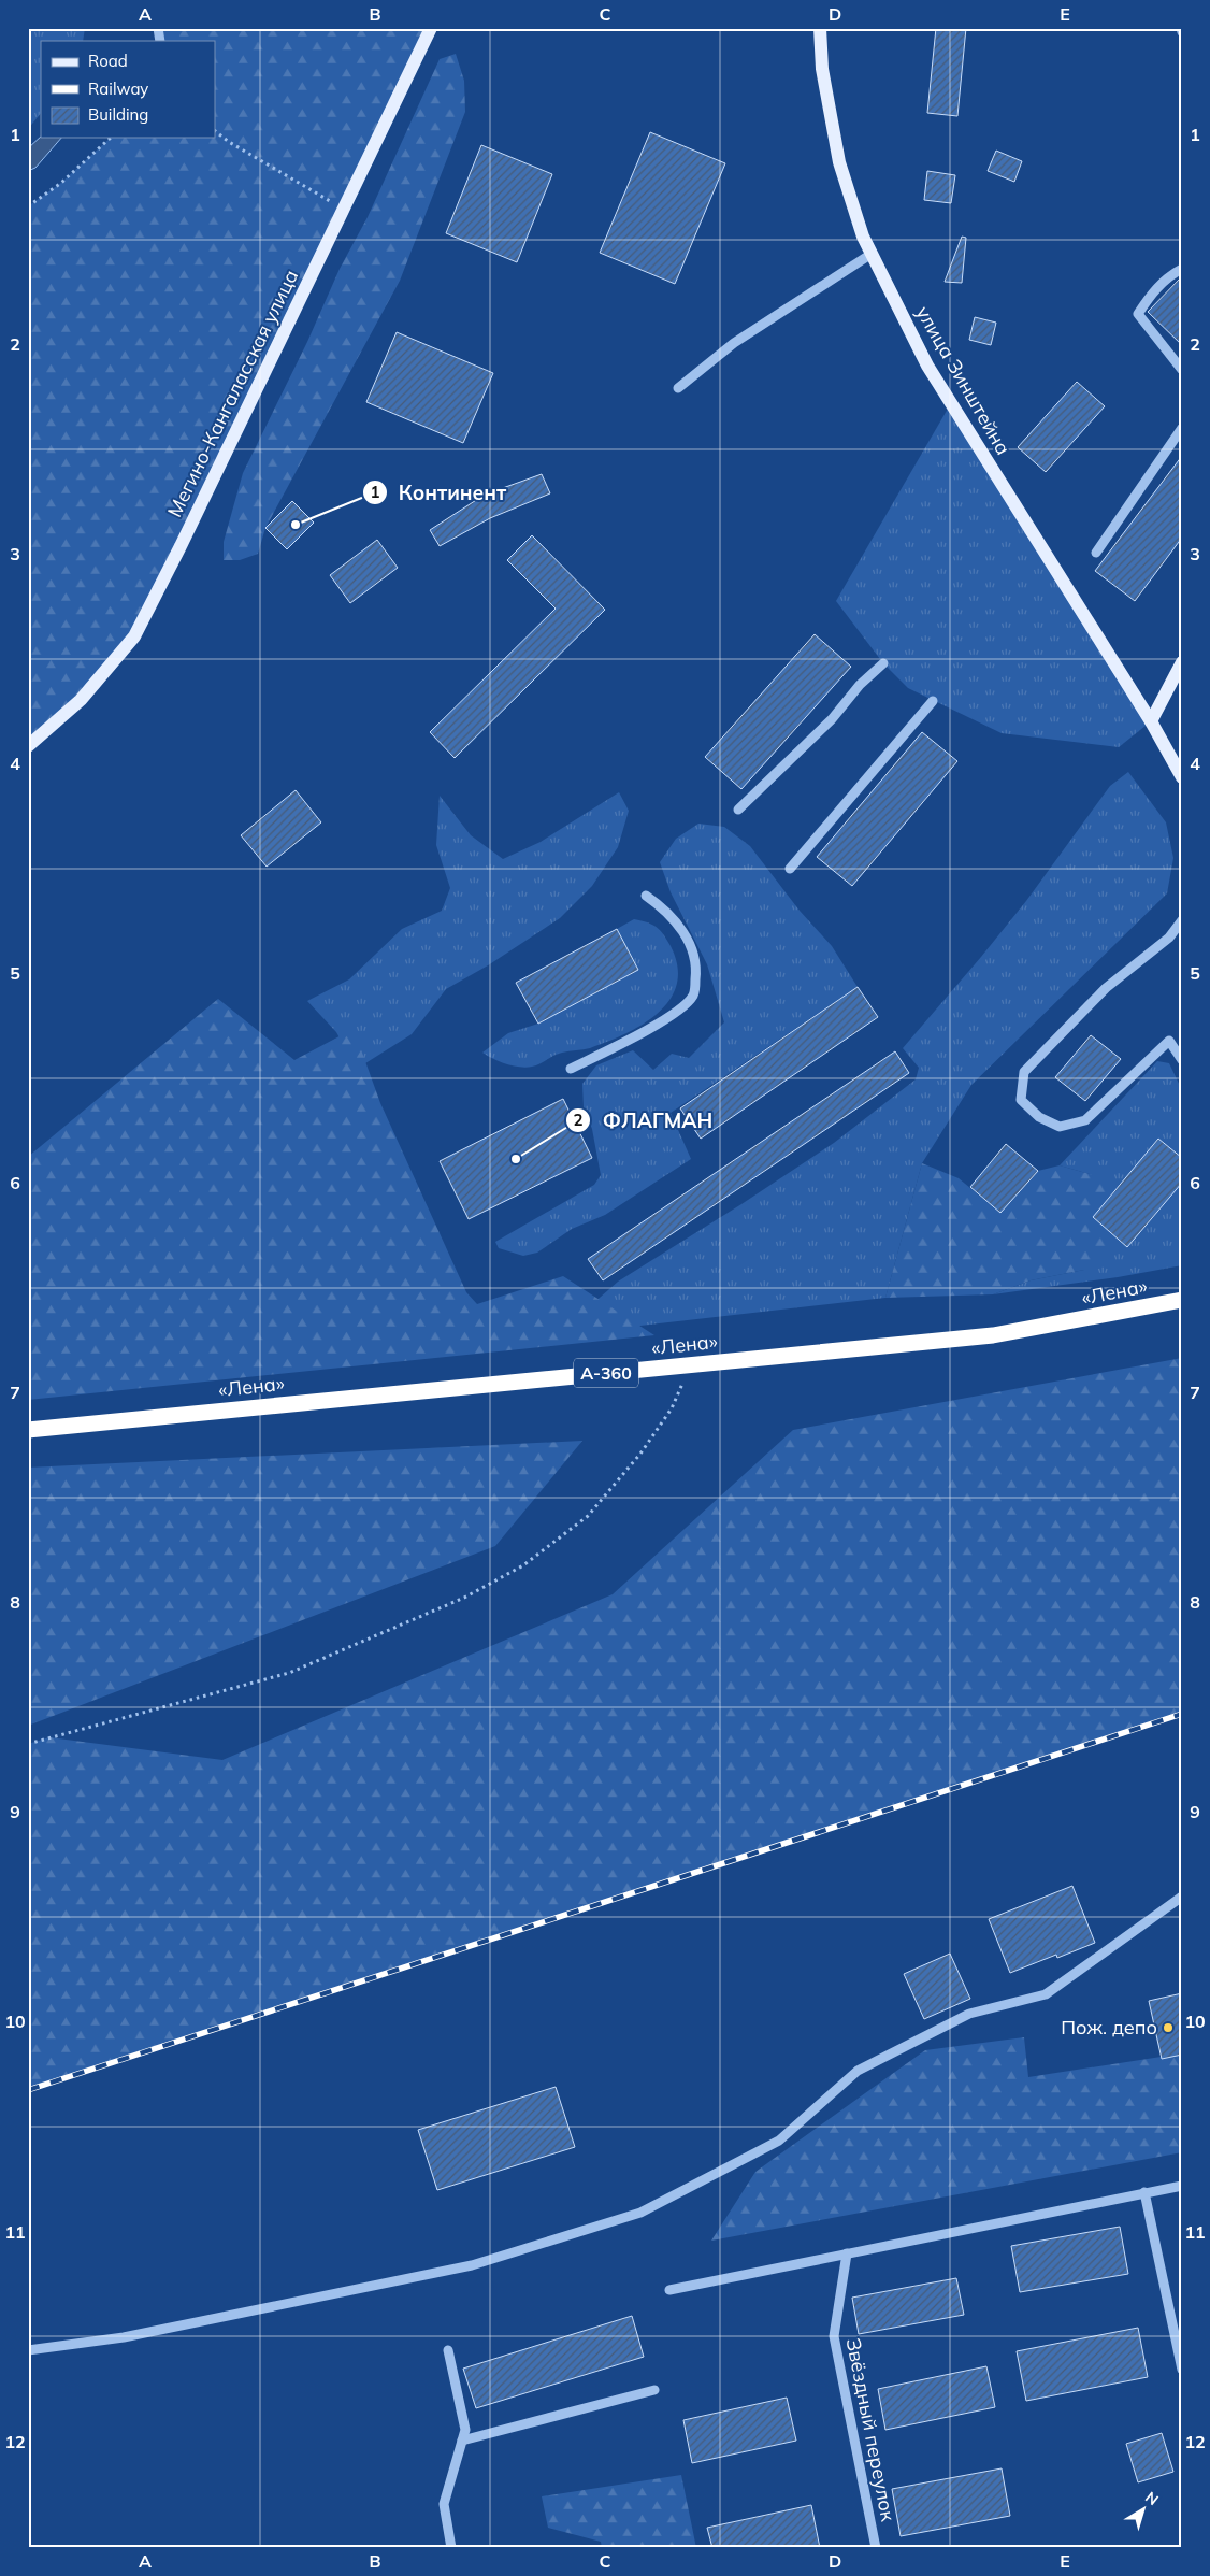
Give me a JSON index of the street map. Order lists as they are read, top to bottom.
{
  "streets": {
    "highway": ["«Лена»", "А-360"],
    "main road": ["улица Зинштейна", "Мегино-Кангаласская улица"],
    "street": ["Звёздный переулок"]
  },
  "places": ["Континент", "ФЛАГМАН", "Пож. депо"],
  "legend": ["Road", "Railway", "Building"],
  "north": "top right",
  "grid": {
    "columns": [
      "A",
      "B",
      "C",
      "D",
      "E"
    ],
    "rows": [
      "1",
      "2",
      "3",
      "4",
      "5",
      "6",
      "7",
      "8",
      "9",
      "10",
      "11",
      "12"
    ]
  }
}
